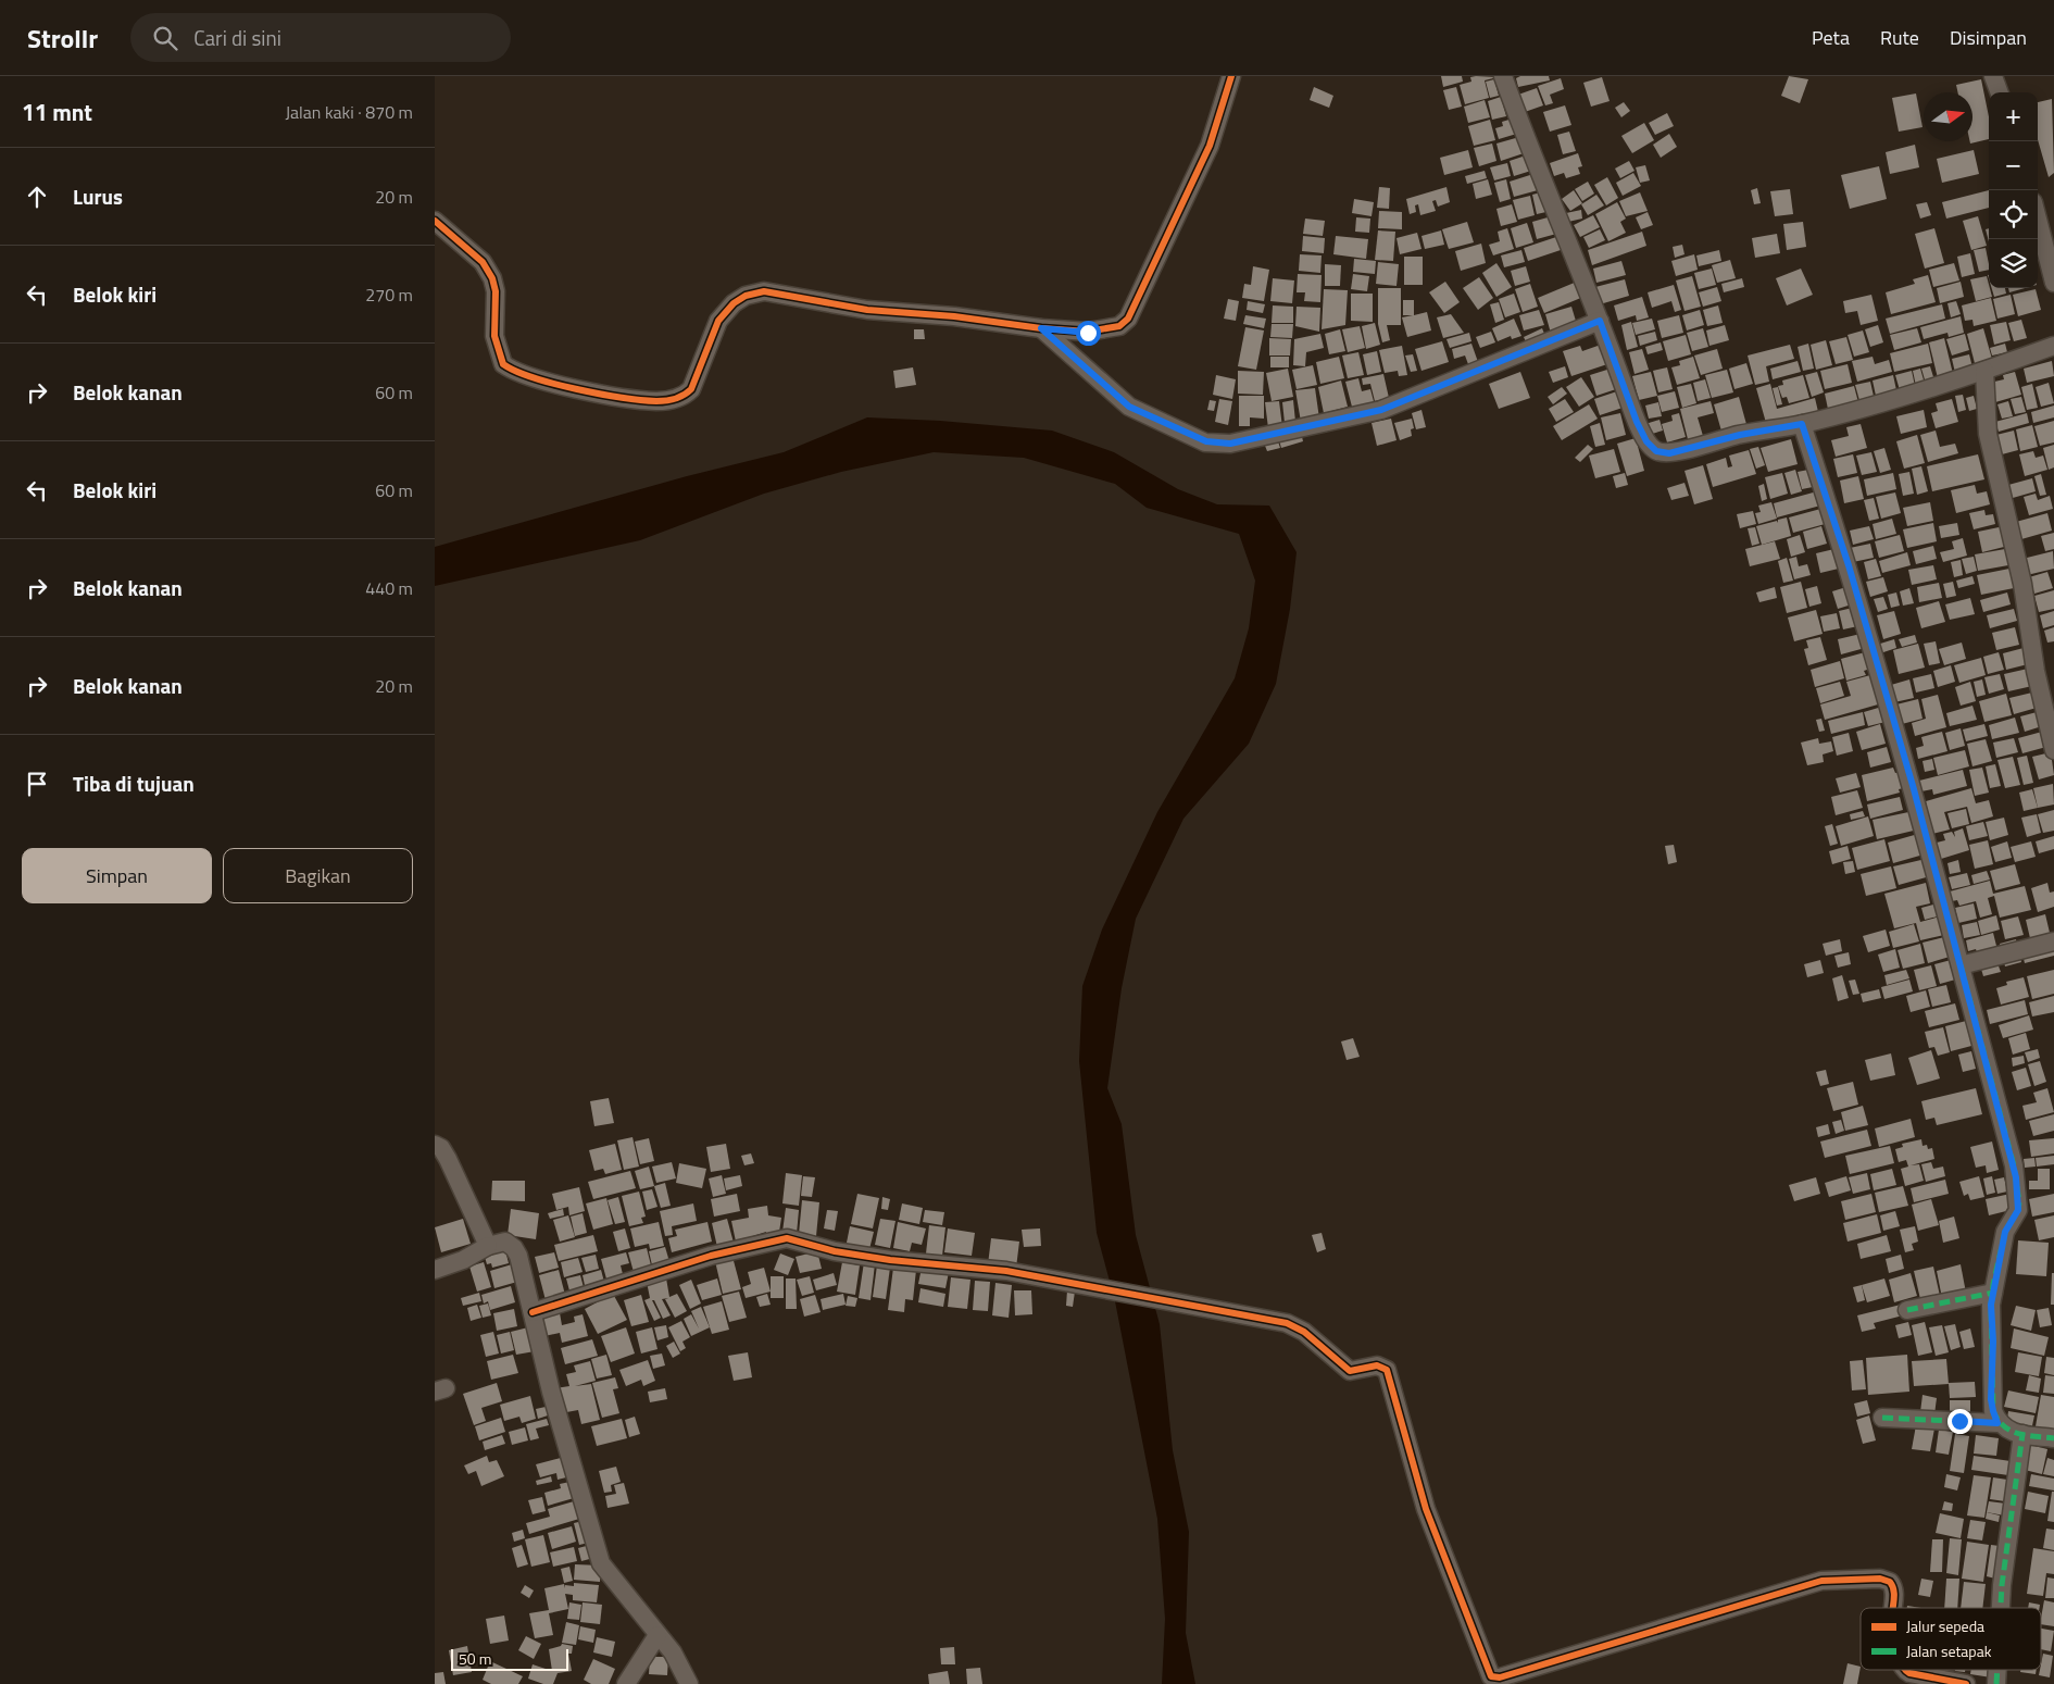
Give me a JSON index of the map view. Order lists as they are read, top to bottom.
{
  "legend": ["Jalur sepeda", "Jalan setapak"],
  "scale_bar": "50 m",
  "north": "right",
  "page": {
    "header": "Strollr",
    "search": "Cari di sini",
    "nav": ["Peta", "Rute", "Disimpan"],
    "heading": ["11 mnt", "Jalan kaki · 870 m"],
    "map_buttons": ["+", "−"],
    "list": [
      ["Lurus", "20 m"],
      ["Belok kiri", "270 m"],
      ["Belok kanan", "60 m"],
      ["Belok kiri", "60 m"],
      ["Belok kanan", "440 m"],
      ["Belok kanan", "20 m"],
      "Tiba di tujuan"
    ],
    "buttons": ["Simpan", "Bagikan"],
    "scale": "50 m"
  }
}
